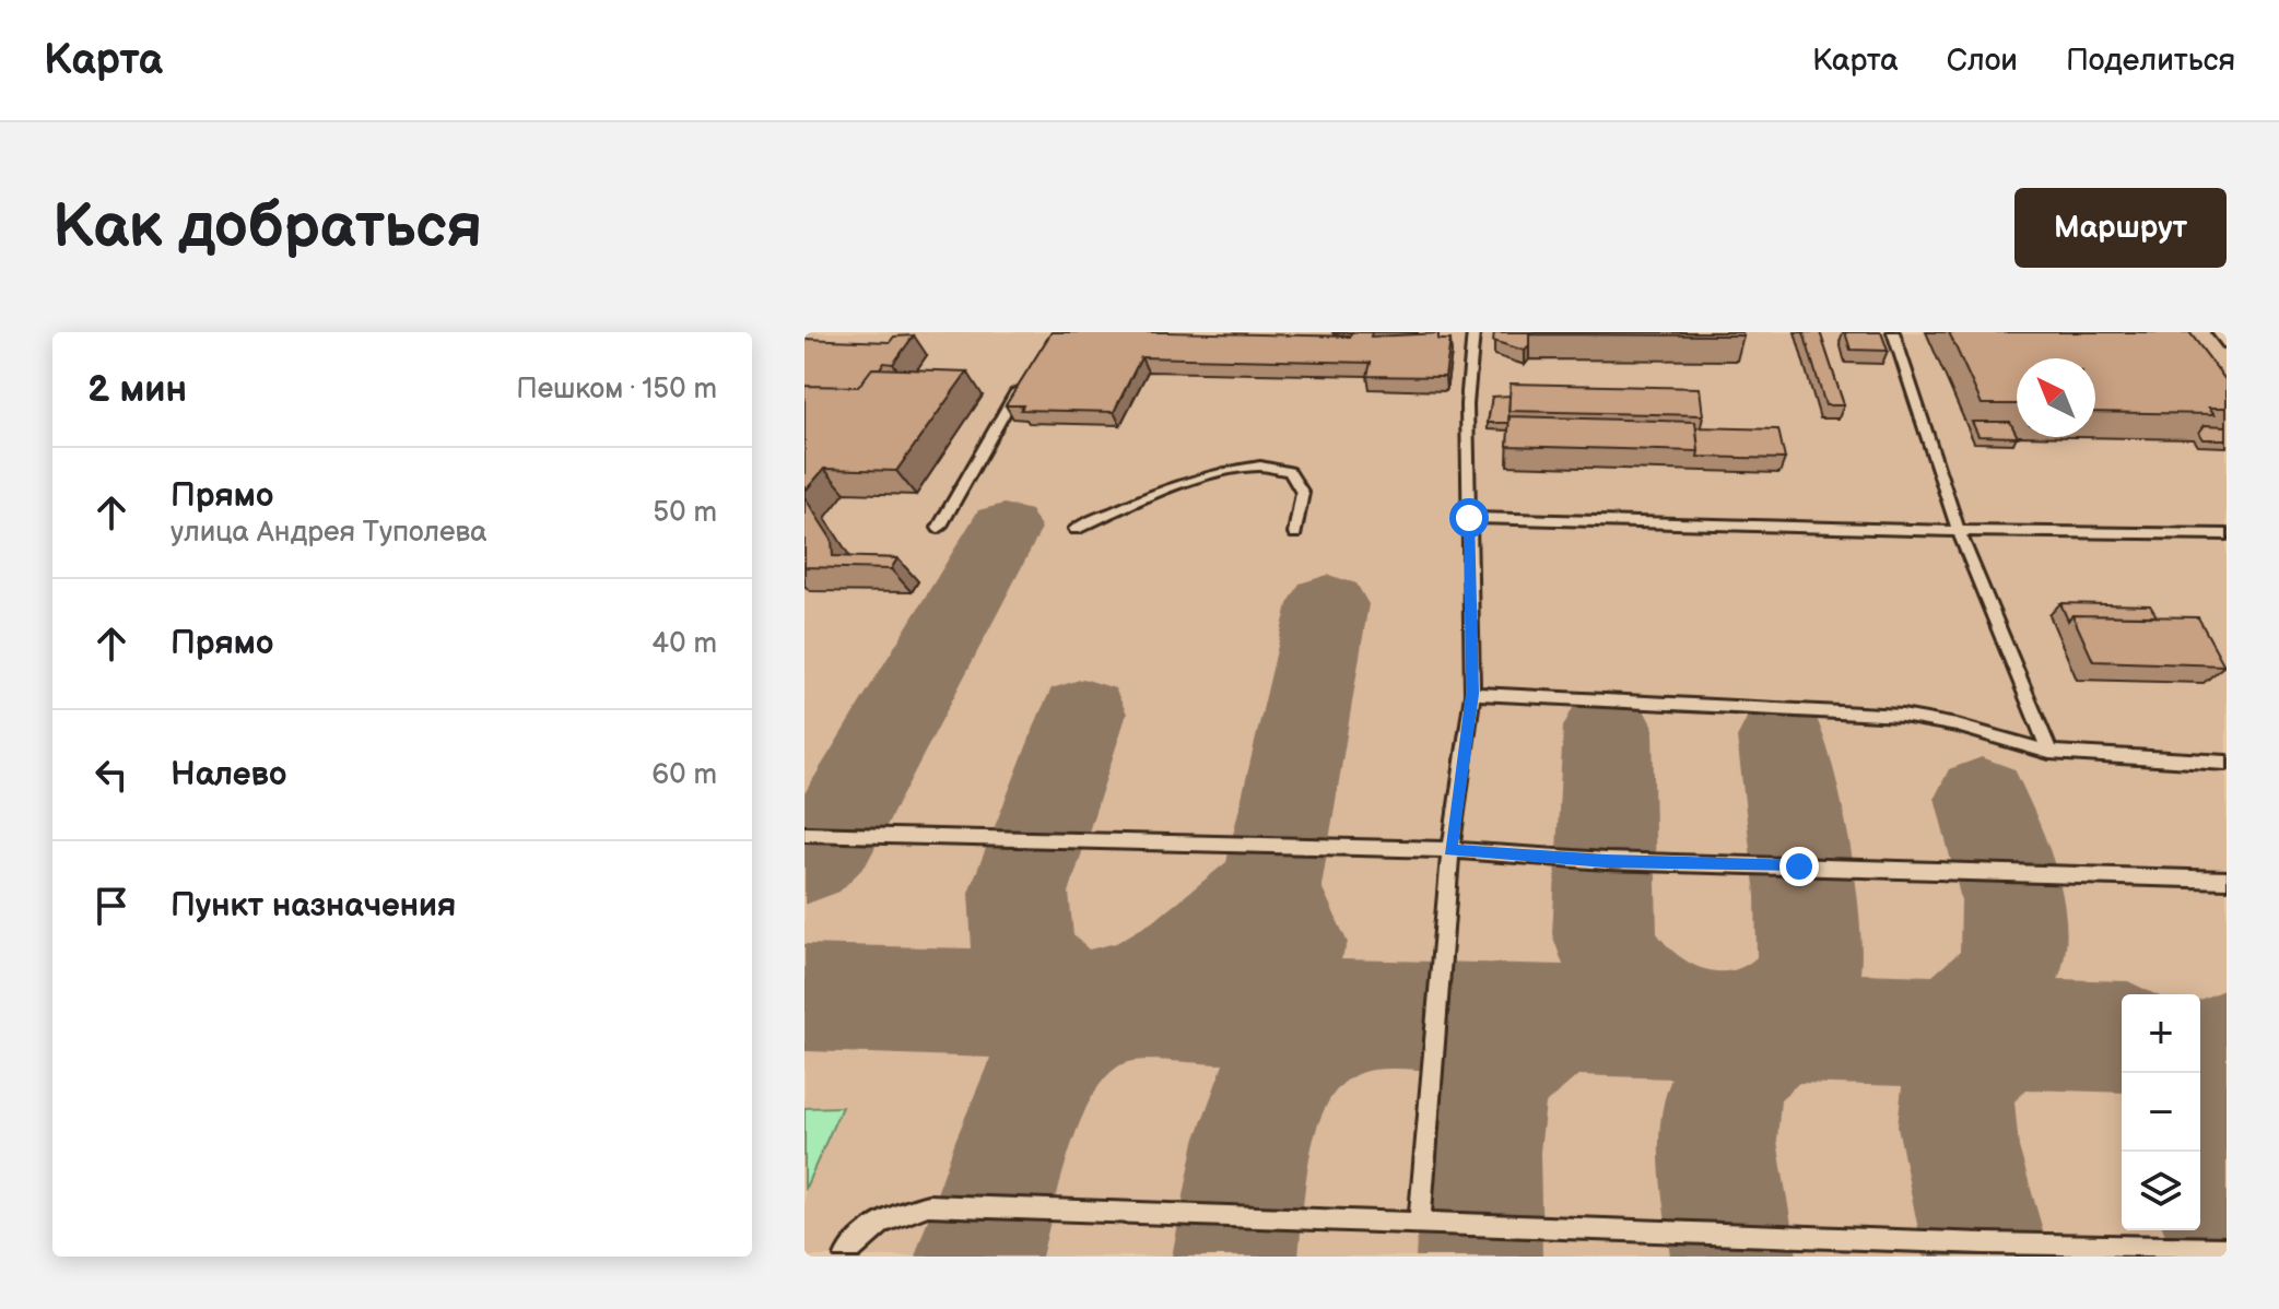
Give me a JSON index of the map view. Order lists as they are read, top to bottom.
{
  "north": "top left",
  "page": {
    "header": "Карта",
    "nav": ["Карта", "Слои", "Поделиться"],
    "buttons": "Маршрут",
    "title": "Как добраться",
    "heading": ["2 мин", "Пешком · 150 m"],
    "list": [
      ["Прямо", "улица Андрея Туполева", "50 m"],
      ["Прямо", "40 m"],
      ["Налево", "60 m"],
      "Пункт назначения"
    ],
    "map_buttons": ["+", "−"]
  }
}
